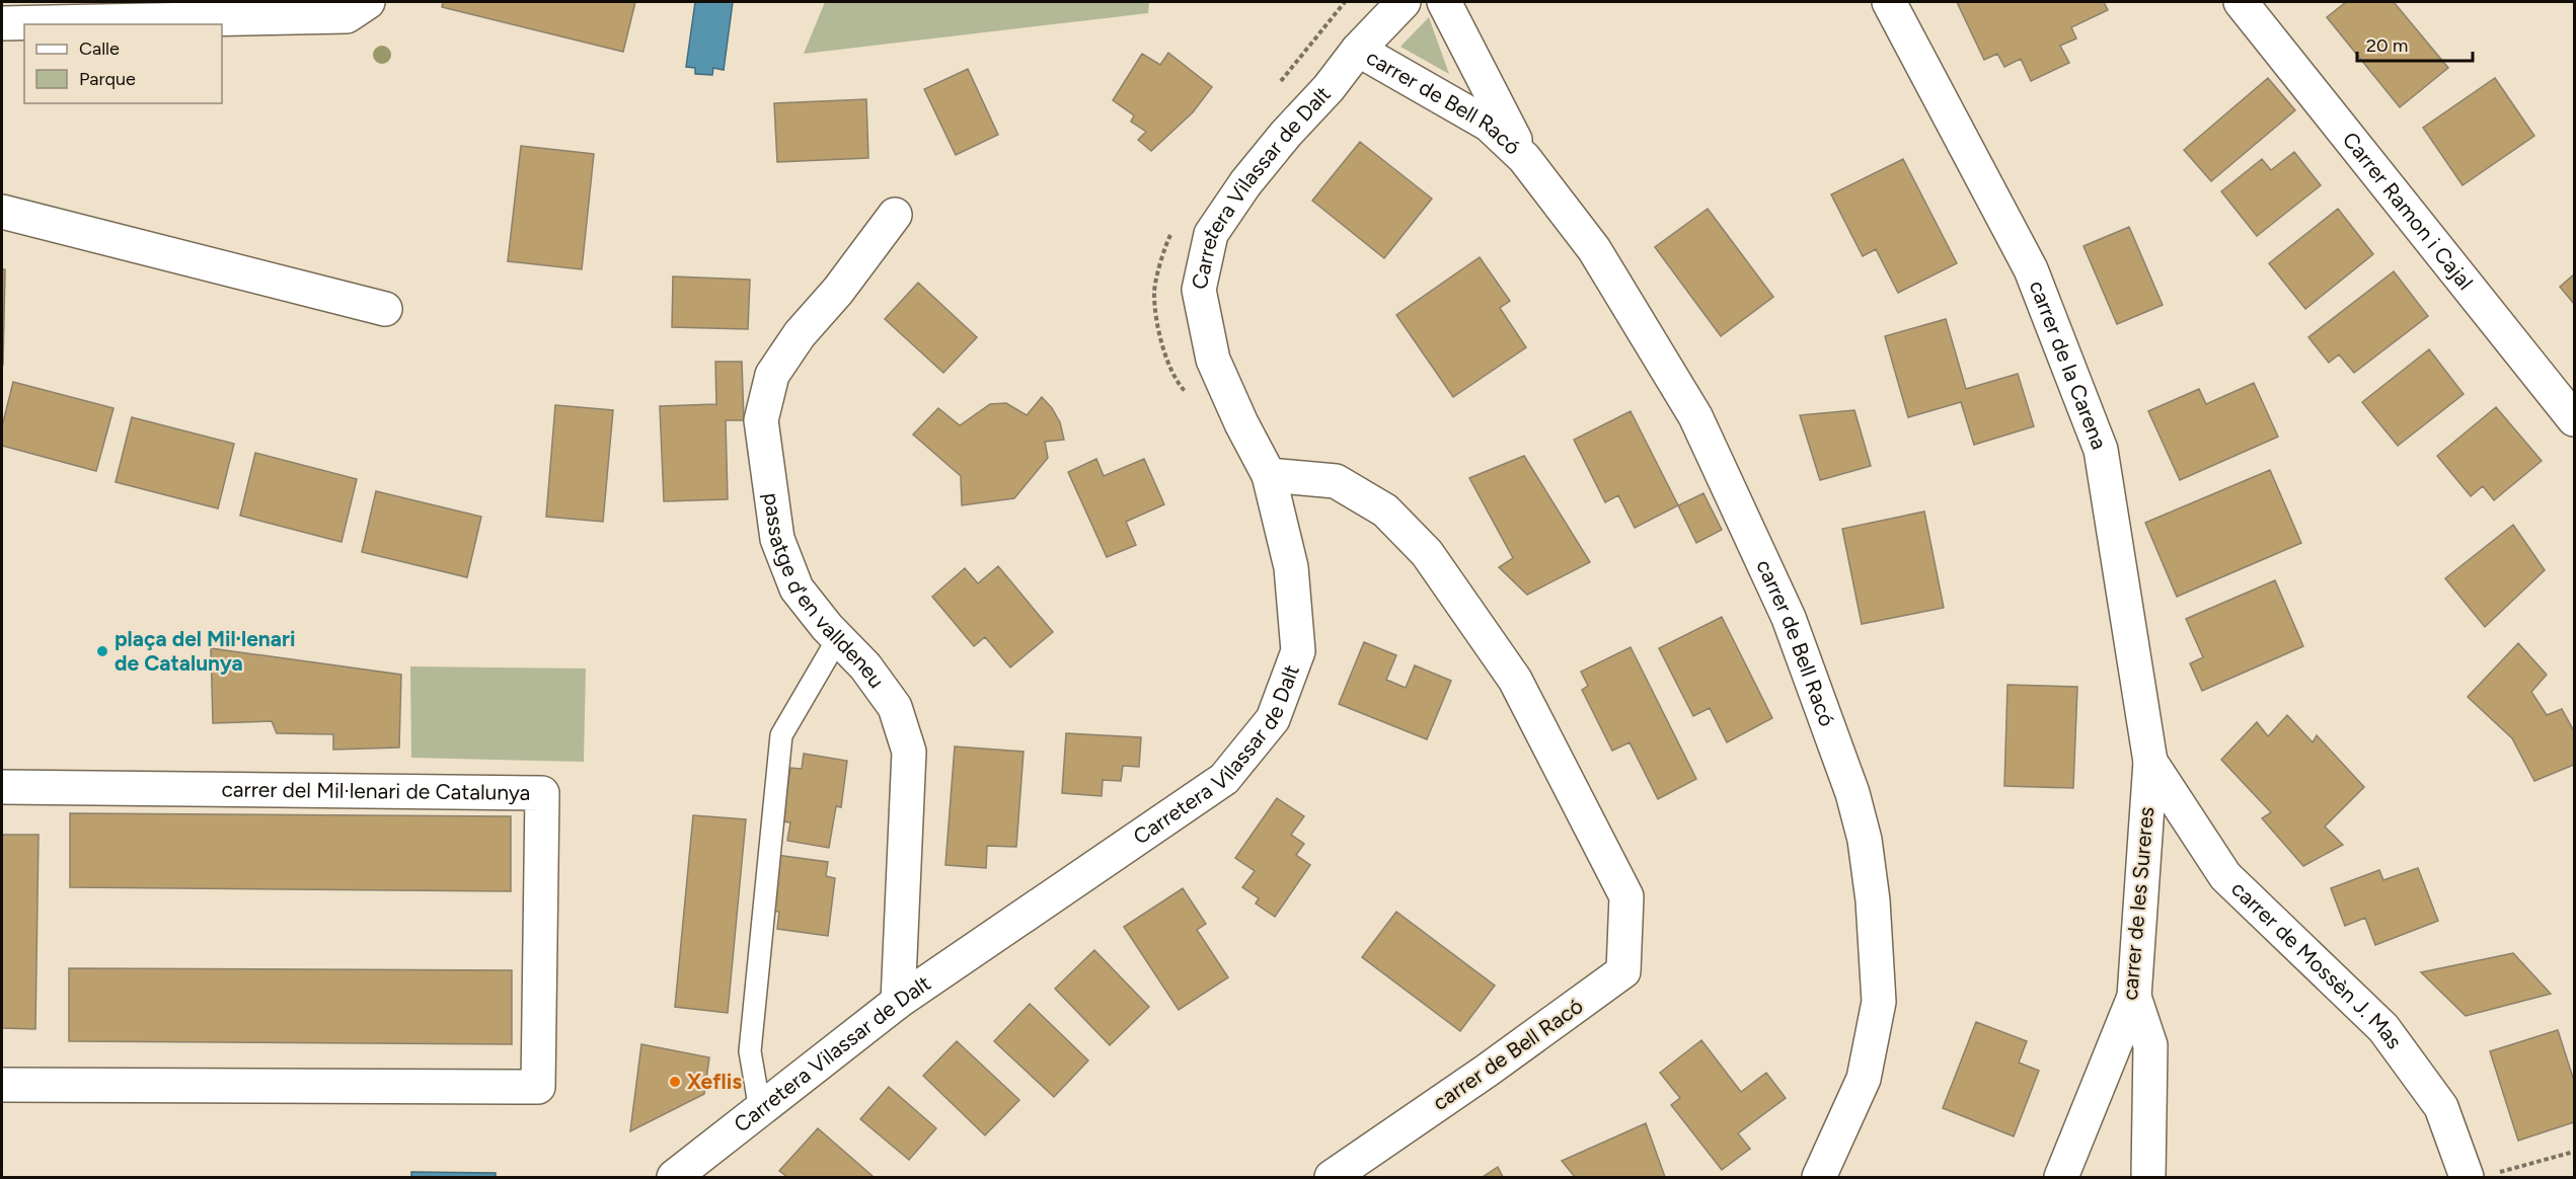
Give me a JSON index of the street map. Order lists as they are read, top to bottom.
{
  "streets": {
    "street": [
      "carrer de Bell Racó",
      "Carretera Vilassar de Dalt",
      "Carrer Ramon i Cajal",
      "carrer de la Carena",
      "passatge d'en valldeneu",
      "carrer del Mil·lenari de Catalunya",
      "carrer de les Sureres",
      "carrer de Mossèn J. Mas"
    ]
  },
  "crossings": [
    ["carrer de Bell Racó", "Carretera Vilassar de Dalt"],
    ["Carretera Vilassar de Dalt", "passatge d'en valldeneu"],
    ["carrer de la Carena", "carrer de les Sureres"],
    ["carrer de la Carena", "carrer de Mossèn J. Mas"],
    ["carrer de les Sureres", "carrer de Mossèn J. Mas"]
  ],
  "places": ["plaça del Mil·lenari de Catalunya", "Xeflis"],
  "legend": ["Calle", "Parque"],
  "scale_bar": "20 m"
}
